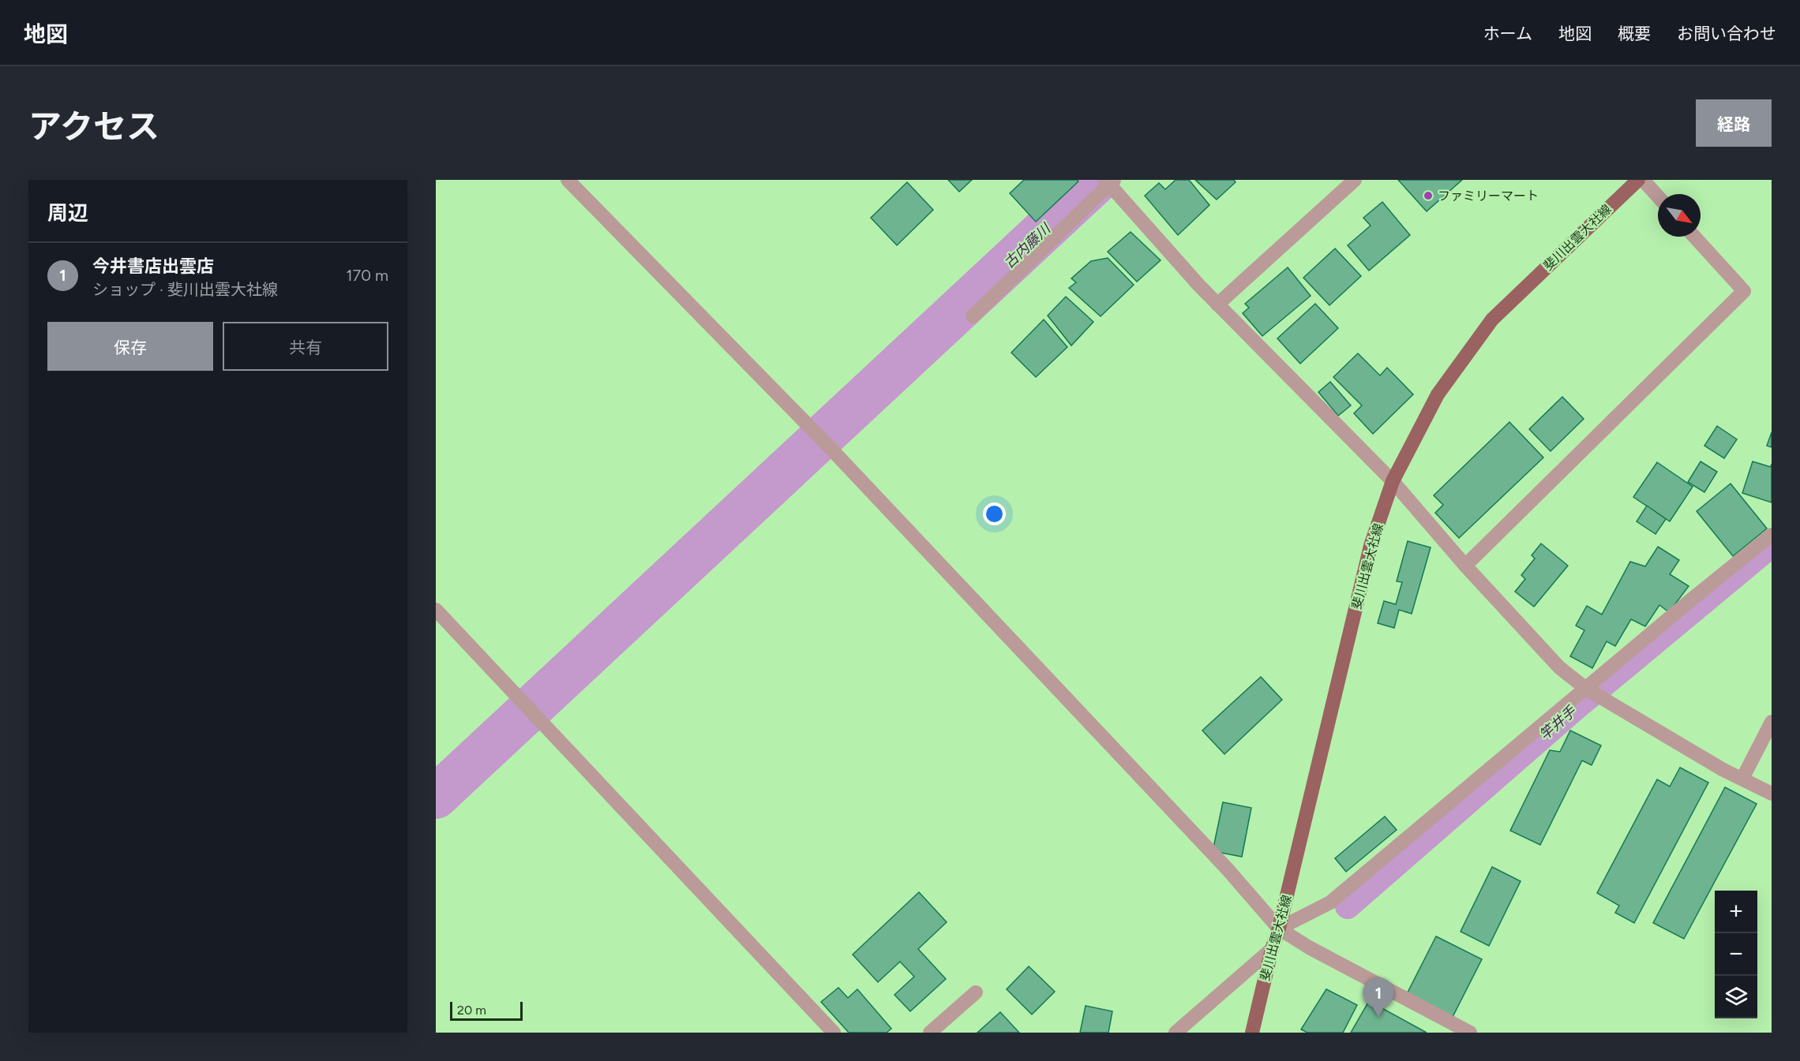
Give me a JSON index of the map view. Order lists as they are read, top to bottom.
{
  "streets": {
    "main road": ["斐川出雲大社線"]
  },
  "water": ["古内藤川", "竿井手"],
  "places": ["ファミリーマート"],
  "scale_bar": "20 m",
  "north": "bottom right",
  "page": {
    "header": "地図",
    "nav": [
      "ホーム",
      "地図",
      "概要",
      "お問い合わせ"
    ],
    "title": "アクセス",
    "buttons": [
      "経路",
      ["保存", "共有"]
    ],
    "heading": "周辺",
    "list": [
      {
        "mark": "1",
        "name": "今井書店出雲店",
        "note": "ショップ · 斐川出雲大社線",
        "value": "170 m"
      }
    ],
    "map_buttons": ["+", "−"],
    "pins": "1",
    "scale": "20 m"
  }
}
